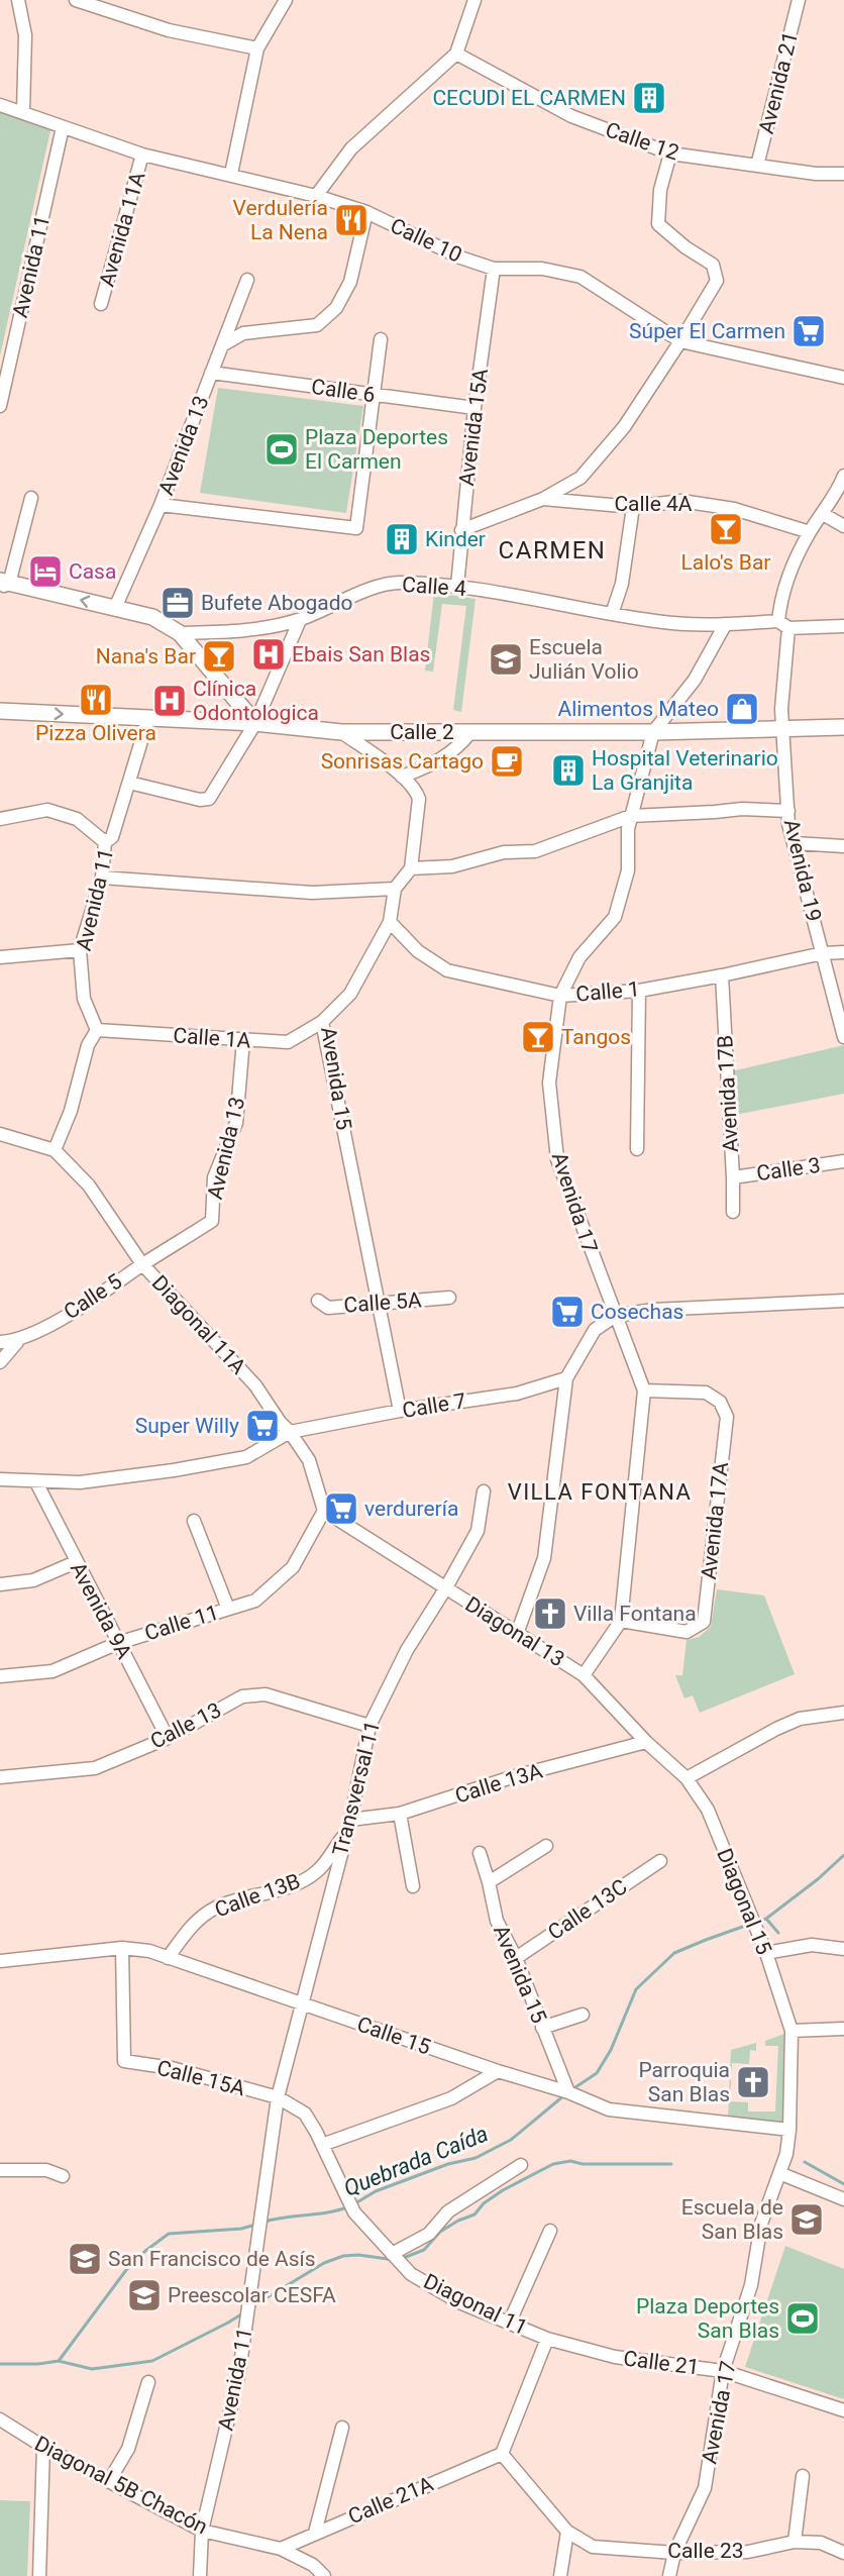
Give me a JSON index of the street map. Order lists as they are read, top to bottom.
{
  "streets": {
    "street": [
      "Avenida 21",
      "Calle 12",
      "Avenida 11A",
      "Calle 10",
      "Avenida 11",
      "Calle 6",
      "Avenida 15A",
      "Avenida 13",
      "Calle 4A",
      "Calle 4",
      "Calle 2",
      "Avenida 19",
      "Calle 1",
      "Calle 1A",
      "Avenida 15",
      "Avenida 17B",
      "Calle 3",
      "Avenida 17",
      "Calle 5",
      "Calle 5A",
      "Diagonal 11A",
      "Calle 7",
      "Avenida 17A",
      "Avenida 9A",
      "Calle 11",
      "Diagonal 13",
      "Calle 13",
      "Calle 13A",
      "Transversal 11",
      "Calle 13B",
      "Diagonal 15",
      "Calle 13C",
      "Calle 15",
      "Calle 15A",
      "Diagonal 11",
      "Calle 21",
      "Diagonal 5B Chacón",
      "Calle 21A",
      "Calle 23"
    ]
  },
  "crossings": [
    ["Avenida 21", "Calle 12"],
    ["Avenida 11A", "Calle 10"],
    ["Calle 10", "Avenida 11"],
    ["Calle 10", "Avenida 15A"],
    ["Avenida 11", "Calle 2"],
    ["Avenida 11", "Calle 1A"],
    ["Avenida 11", "Transversal 11"],
    ["Avenida 11", "Calle 15"],
    ["Avenida 11", "Calle 15A"],
    ["Avenida 11", "Diagonal 11"],
    ["Avenida 11", "Diagonal 5B Chacón"],
    ["Calle 6", "Avenida 15A"],
    ["Calle 6", "Avenida 13"],
    ["Avenida 15A", "Calle 4A"],
    ["Avenida 15A", "Calle 4"],
    ["Avenida 13", "Calle 1A"],
    ["Avenida 13", "Calle 5"],
    ["Calle 4A", "Avenida 19"],
    ["Calle 4", "Avenida 19"],
    ["Calle 2", "Avenida 19"],
    ["Calle 2", "Avenida 17"],
    ["Avenida 19", "Calle 1"],
    ["Calle 1", "Avenida 15"],
    ["Calle 1", "Avenida 17B"],
    ["Calle 1", "Avenida 17"],
    ["Calle 1A", "Avenida 15"],
    ["Avenida 15", "Calle 5A"],
    ["Avenida 15", "Calle 7"],
    ["Avenida 15", "Calle 13C"],
    ["Avenida 15", "Calle 15"],
    ["Avenida 17B", "Calle 3"],
    ["Avenida 17", "Avenida 17A"],
    ["Avenida 17", "Diagonal 13"],
    ["Avenida 17", "Diagonal 15"],
    ["Avenida 17", "Calle 15"],
    ["Avenida 17", "Calle 21"],
    ["Avenida 17", "Calle 23"],
    ["Calle 5", "Diagonal 11A"],
    ["Diagonal 11A", "Calle 7"],
    ["Diagonal 11A", "Calle 11"],
    ["Diagonal 11A", "Diagonal 13"],
    ["Calle 7", "Avenida 9A"],
    ["Avenida 9A", "Calle 11"],
    ["Avenida 9A", "Calle 13"],
    ["Calle 11", "Diagonal 13"],
    ["Diagonal 13", "Calle 13A"],
    ["Diagonal 13", "Transversal 11"],
    ["Diagonal 13", "Diagonal 15"],
    ["Calle 13", "Transversal 11"],
    ["Calle 13A", "Transversal 11"],
    ["Calle 13A", "Calle 13B"],
    ["Transversal 11", "Calle 13B"],
    ["Transversal 11", "Calle 15"],
    ["Calle 13B", "Calle 15"],
    ["Calle 15", "Calle 15A"],
    ["Calle 15A", "Diagonal 11"],
    ["Diagonal 11", "Calle 21"],
    ["Diagonal 5B Chacón", "Calle 21A"]
  ],
  "districts": ["CARMEN", "VILLA FONTANA"],
  "water": ["Quebrada Caída"],
  "places": {
    "building": ["CECUDI EL CARMEN", "Kinder", "Hospital Veterinario La Granjita"],
    "restaurant": ["Verdulería La Nena", "Pizza Olivera"],
    "supermarket": [
      "Súper El Carmen",
      "Cosechas",
      "Super Willy",
      "verdurería"
    ],
    "sports": ["Plaza Deportes El Carmen", "Plaza Deportes San Blas"],
    "bar": ["Lalo's Bar", "Nana's Bar", "Tangos"],
    "hotel": ["Casa"],
    "office": ["Bufete Abogado"],
    "hospital": ["Ebais San Blas", "Clínica Odontologica"],
    "school or university": [
      "Escuela Julián Volio",
      "Escuela de San Blas",
      "San Francisco de Asís",
      "Preescolar CESFA"
    ],
    "shop": ["Alimentos Mateo"],
    "cafe": ["Sonrisas Cartago"],
    "church": ["Villa Fontana", "Parroquia San Blas"]
  }
}
